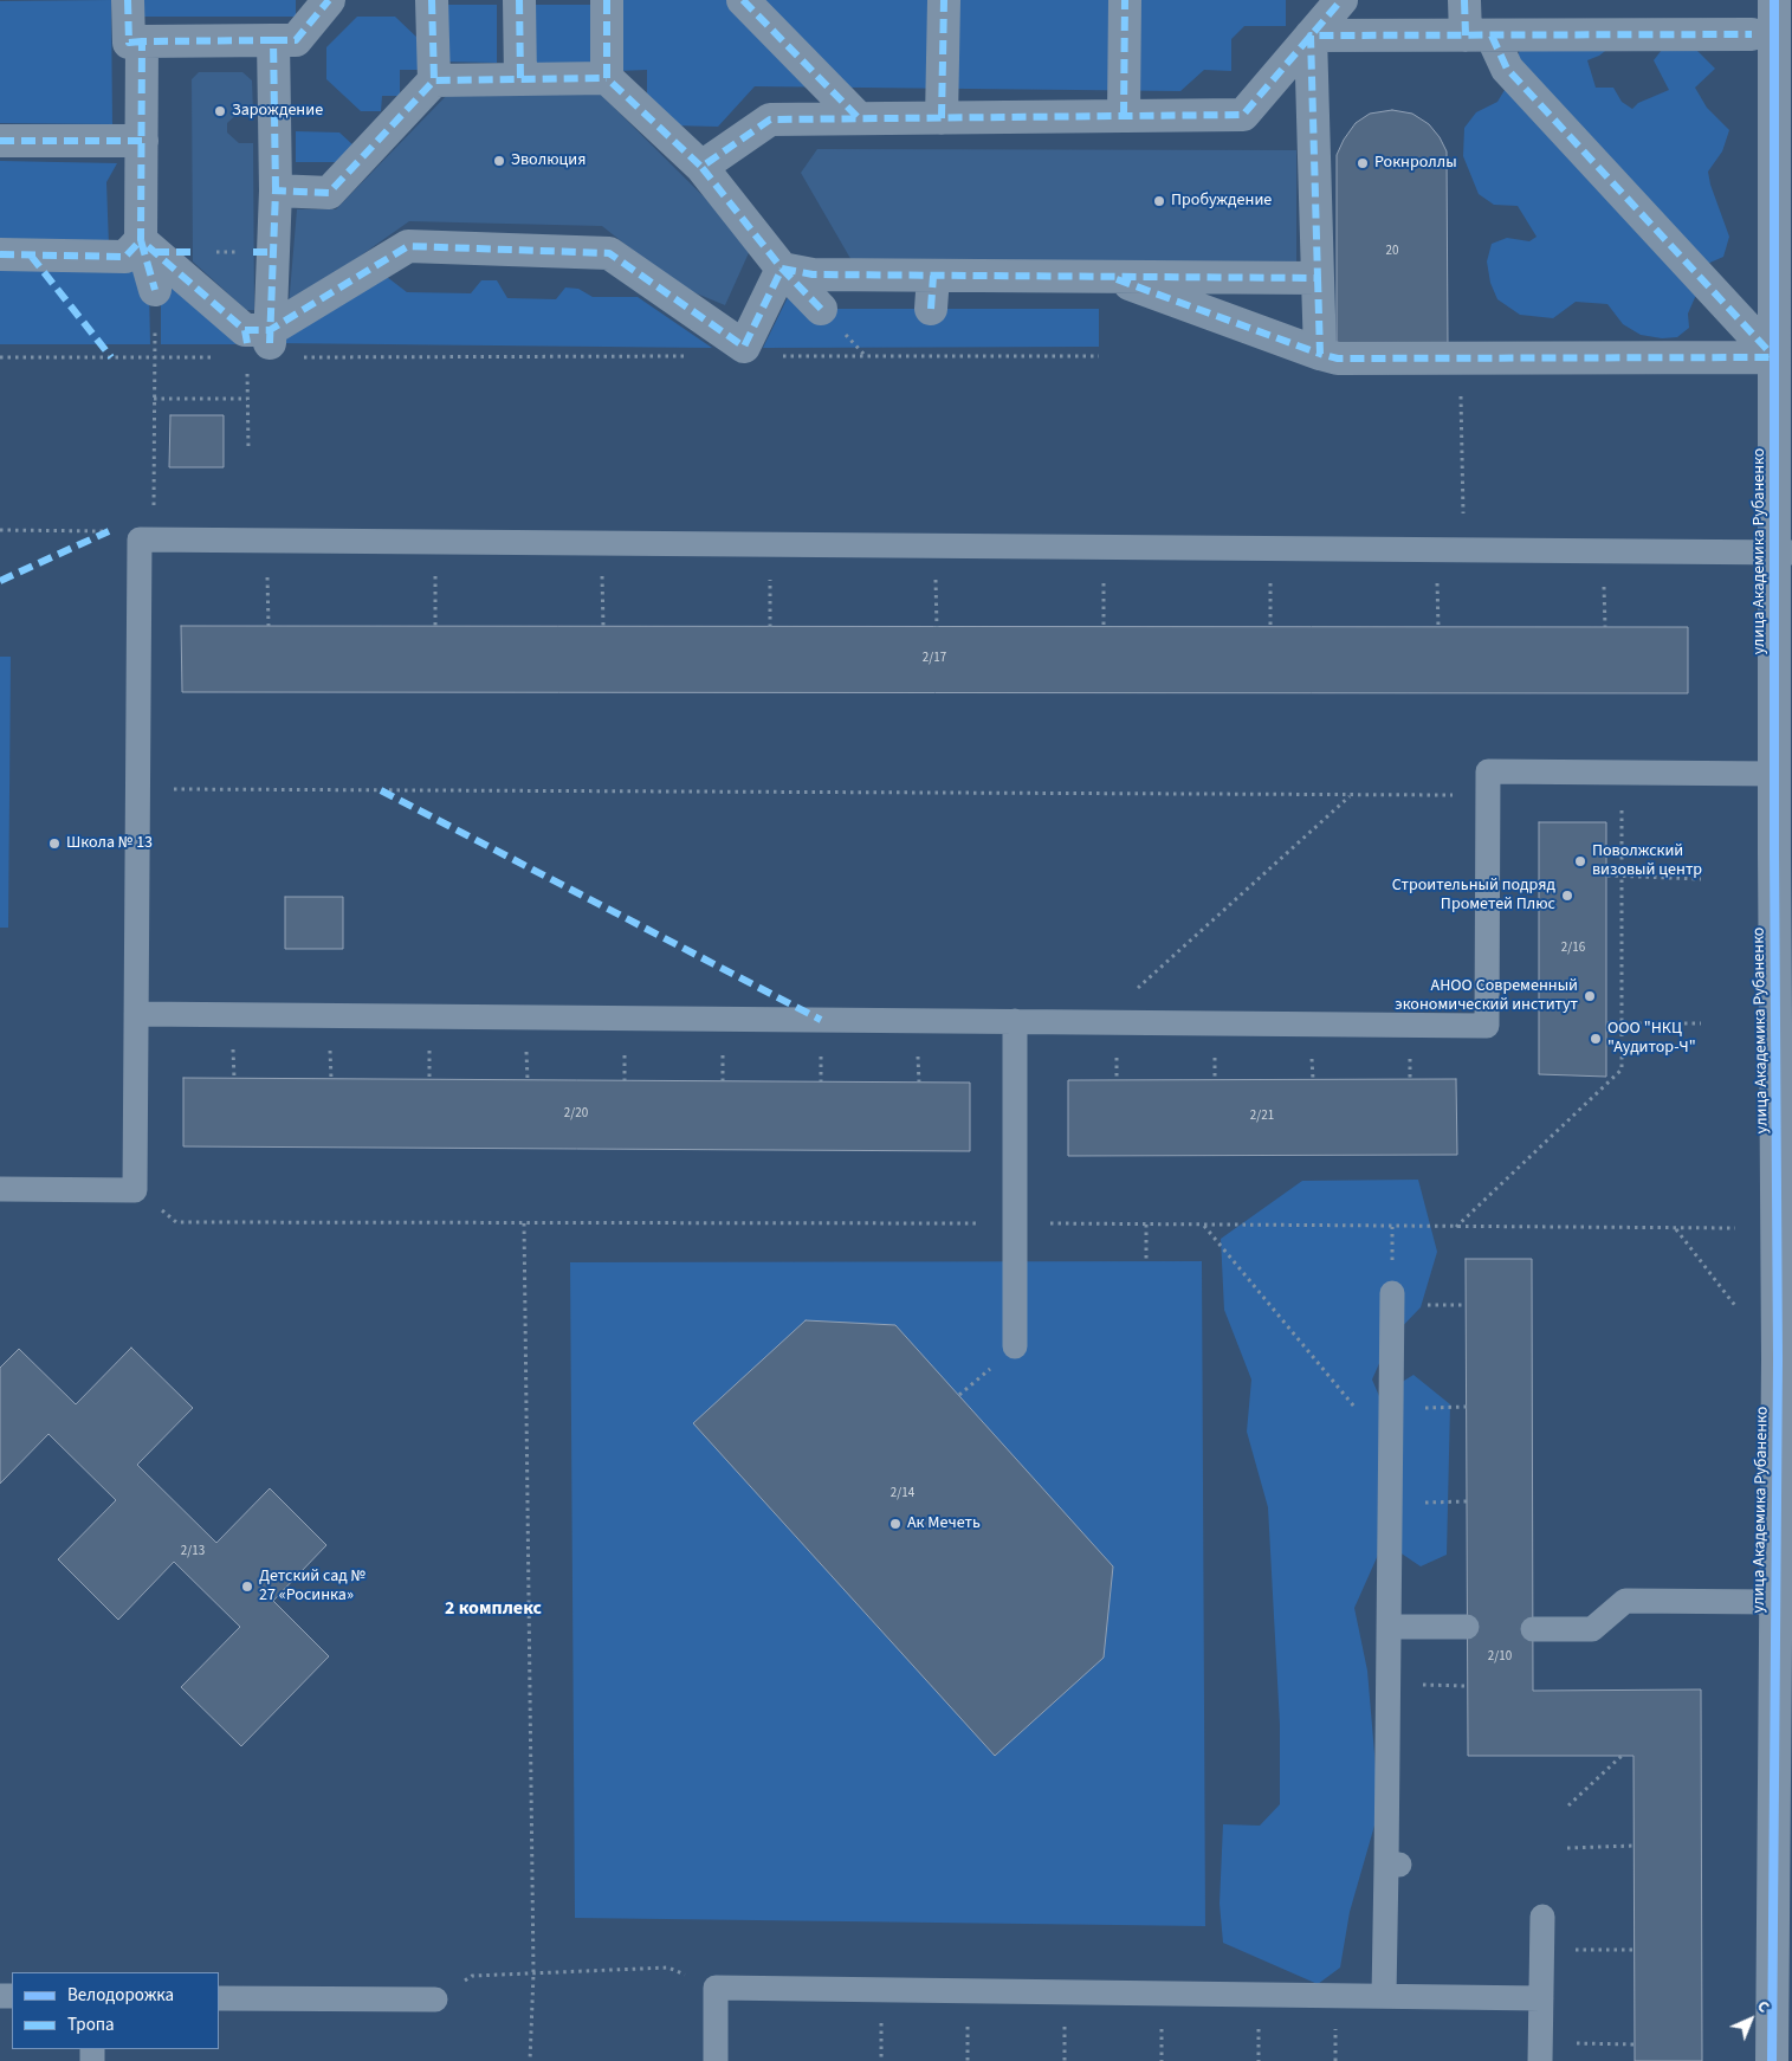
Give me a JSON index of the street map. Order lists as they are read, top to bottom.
{
  "streets": {
    "street": ["улица Академика Рубаненко"]
  },
  "districts": ["2 комплекс"],
  "places": [
    "Зарождение",
    "Эволюция",
    "Рокнроллы",
    "Пробуждение",
    "Школа № 13",
    "Поволжский визовый центр",
    "Строительный подряд Прометей Плюс",
    "АНОО Современный экономический институт",
    "ООО \"НКЦ \"Аудитор-Ч\"",
    "Ак Мечеть",
    "Детский сад № 27 «Росинка»"
  ],
  "house_numbers": [
    "20",
    "2/17",
    "2/16",
    "2/20",
    "2/21",
    "2/14",
    "2/13",
    "2/10"
  ],
  "legend": ["Велодорожка", "Тропа"],
  "north": "top right"
}
